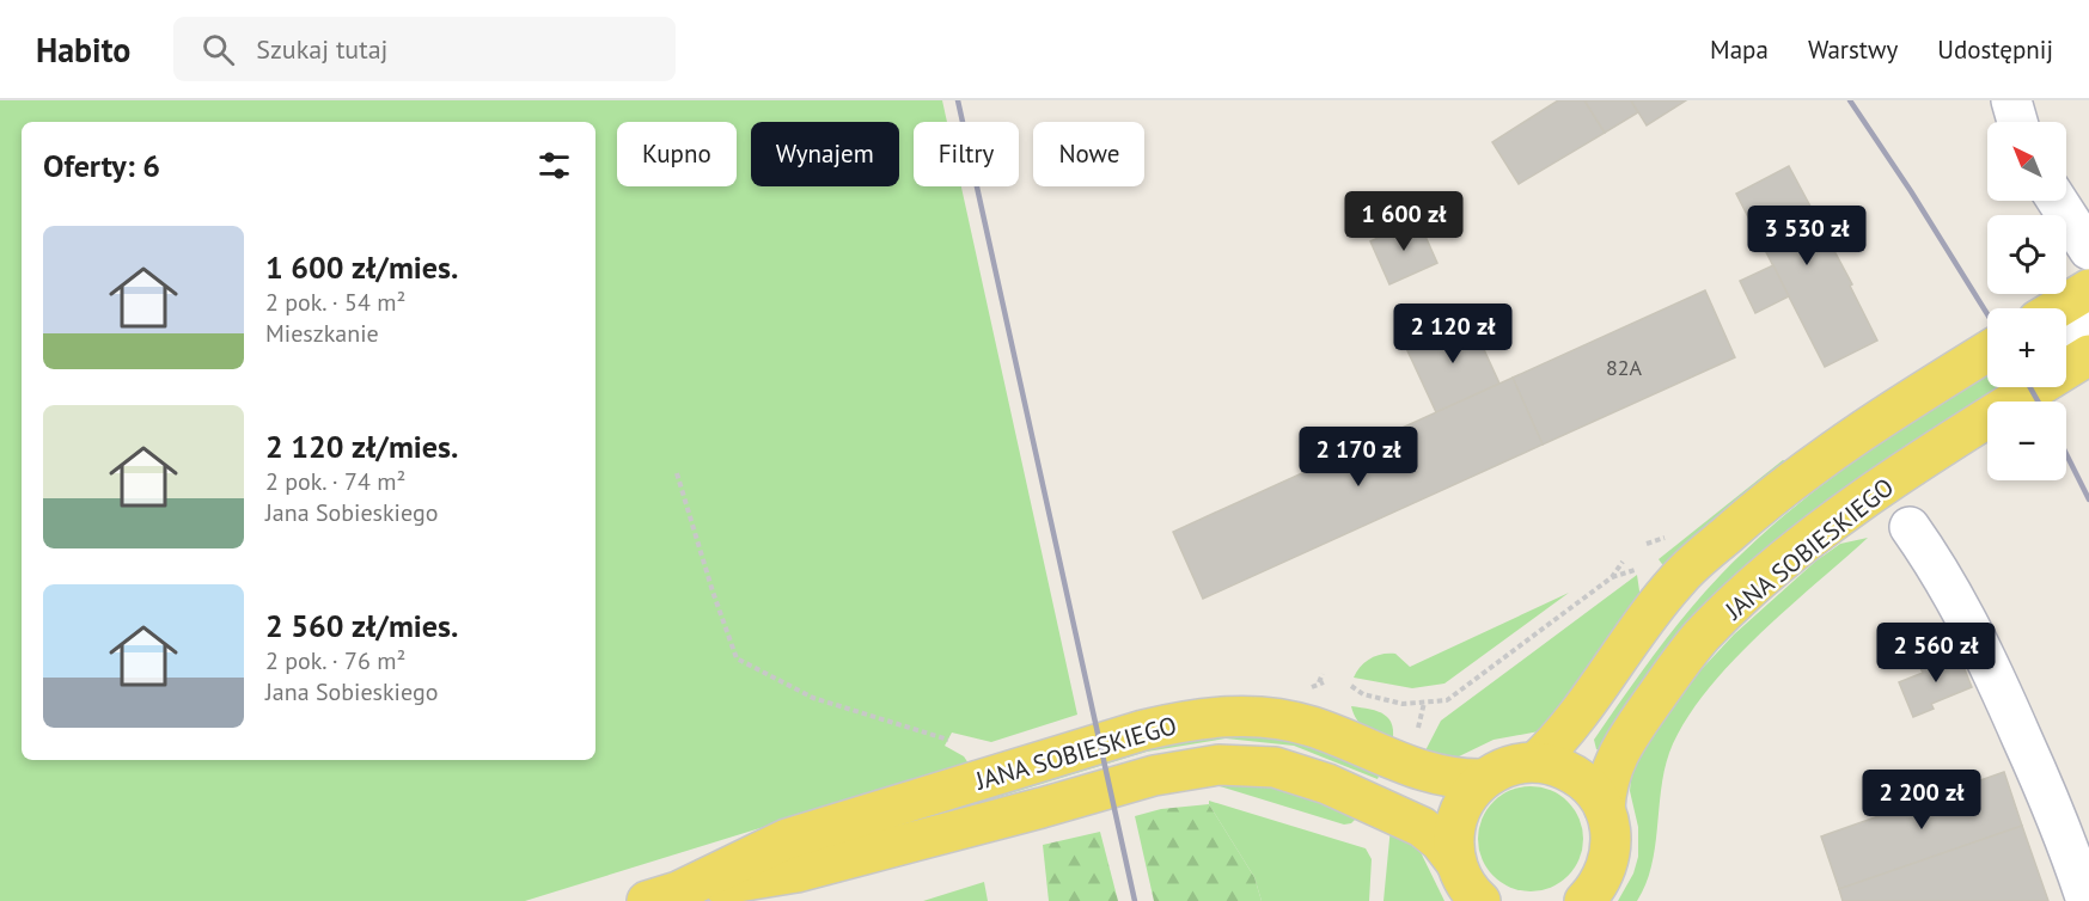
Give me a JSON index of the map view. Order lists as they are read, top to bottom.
{
  "streets": {
    "main road": ["JANA SOBIESKIEGO"]
  },
  "house_numbers": ["82A"],
  "north": "top left",
  "page": {
    "header": "Habito",
    "search": "Szukaj tutaj",
    "nav": ["Mapa", "Warstwy", "Udostępnij"],
    "map_buttons": ["+", "−"],
    "chip": [
      "Kupno",
      "Wynajem",
      "Filtry",
      "Nowe"
    ],
    "heading": "Oferty: 6",
    "price": [
      "1 600 zł",
      "3 530 zł",
      "2 120 zł",
      "2 170 zł",
      "2 560 zł",
      "2 200 zł"
    ],
    "list": [
      {
        "name": "1 600 zł/mies.",
        "note": "2 pok. · 54 m² · Mieszkanie"
      },
      {
        "name": "2 120 zł/mies.",
        "note": "2 pok. · 74 m² · Jana Sobieskiego"
      },
      {
        "name": "2 560 zł/mies.",
        "note": "2 pok. · 76 m² · Jana Sobieskiego"
      }
    ]
  }
}
